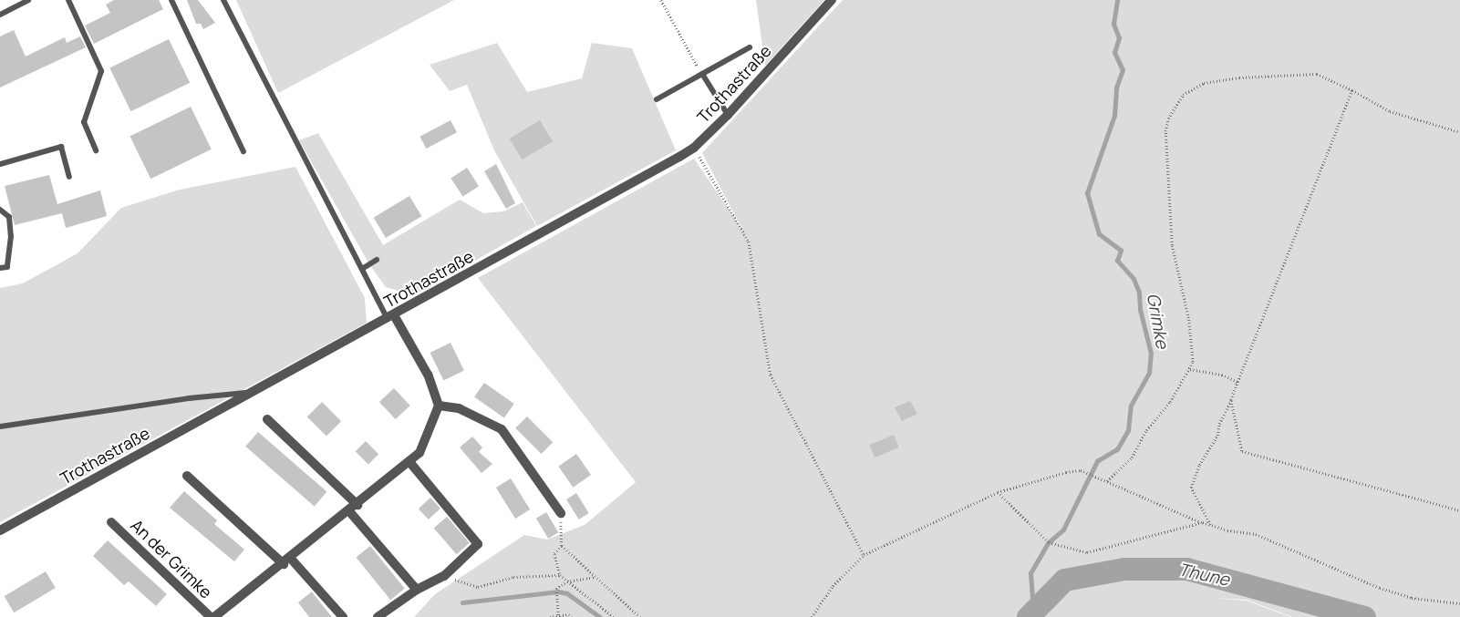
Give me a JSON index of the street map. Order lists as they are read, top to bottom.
{
  "streets": {
    "street": ["Trothastraße", "An der Grimke"]
  },
  "water": ["Grimke", "Thune"]
}
